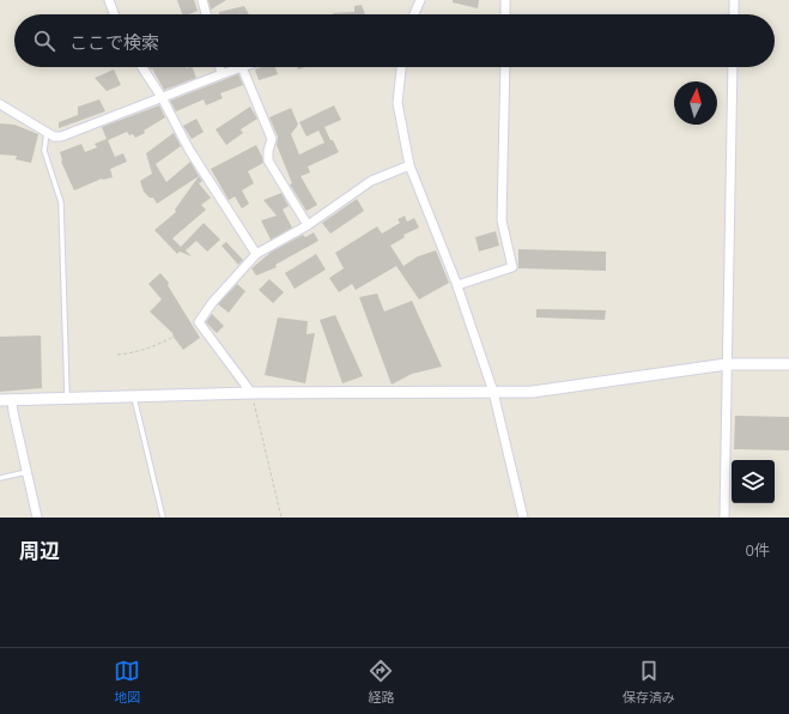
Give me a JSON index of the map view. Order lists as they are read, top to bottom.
{
  "north": "top",
  "page": {
    "search": "ここで検索",
    "heading": ["周辺", "0件"],
    "nav": ["地図", "経路", "保存済み"]
  }
}
